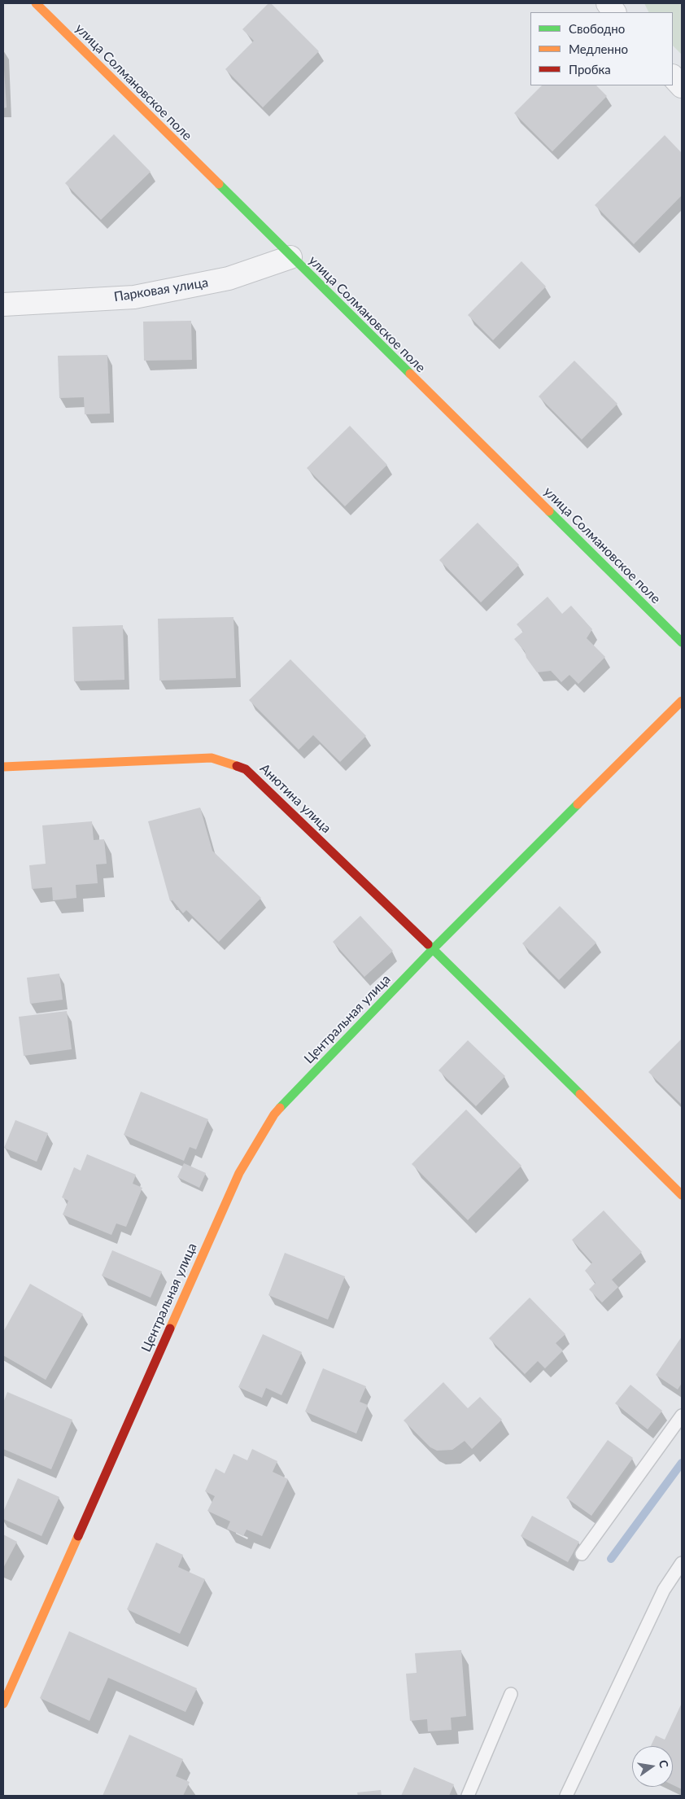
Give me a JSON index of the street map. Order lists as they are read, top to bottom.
{
  "streets": {
    "street": [
      "улица Солмановское поле",
      "Парковая улица",
      "Анютина улица",
      "Центральная улица"
    ]
  },
  "crossings": [
    ["улица Солмановское поле", "Парковая улица"],
    ["Анютина улица", "Центральная улица"]
  ],
  "legend": ["Свободно", "Медленно", "Пробка"],
  "north": "right"
}
